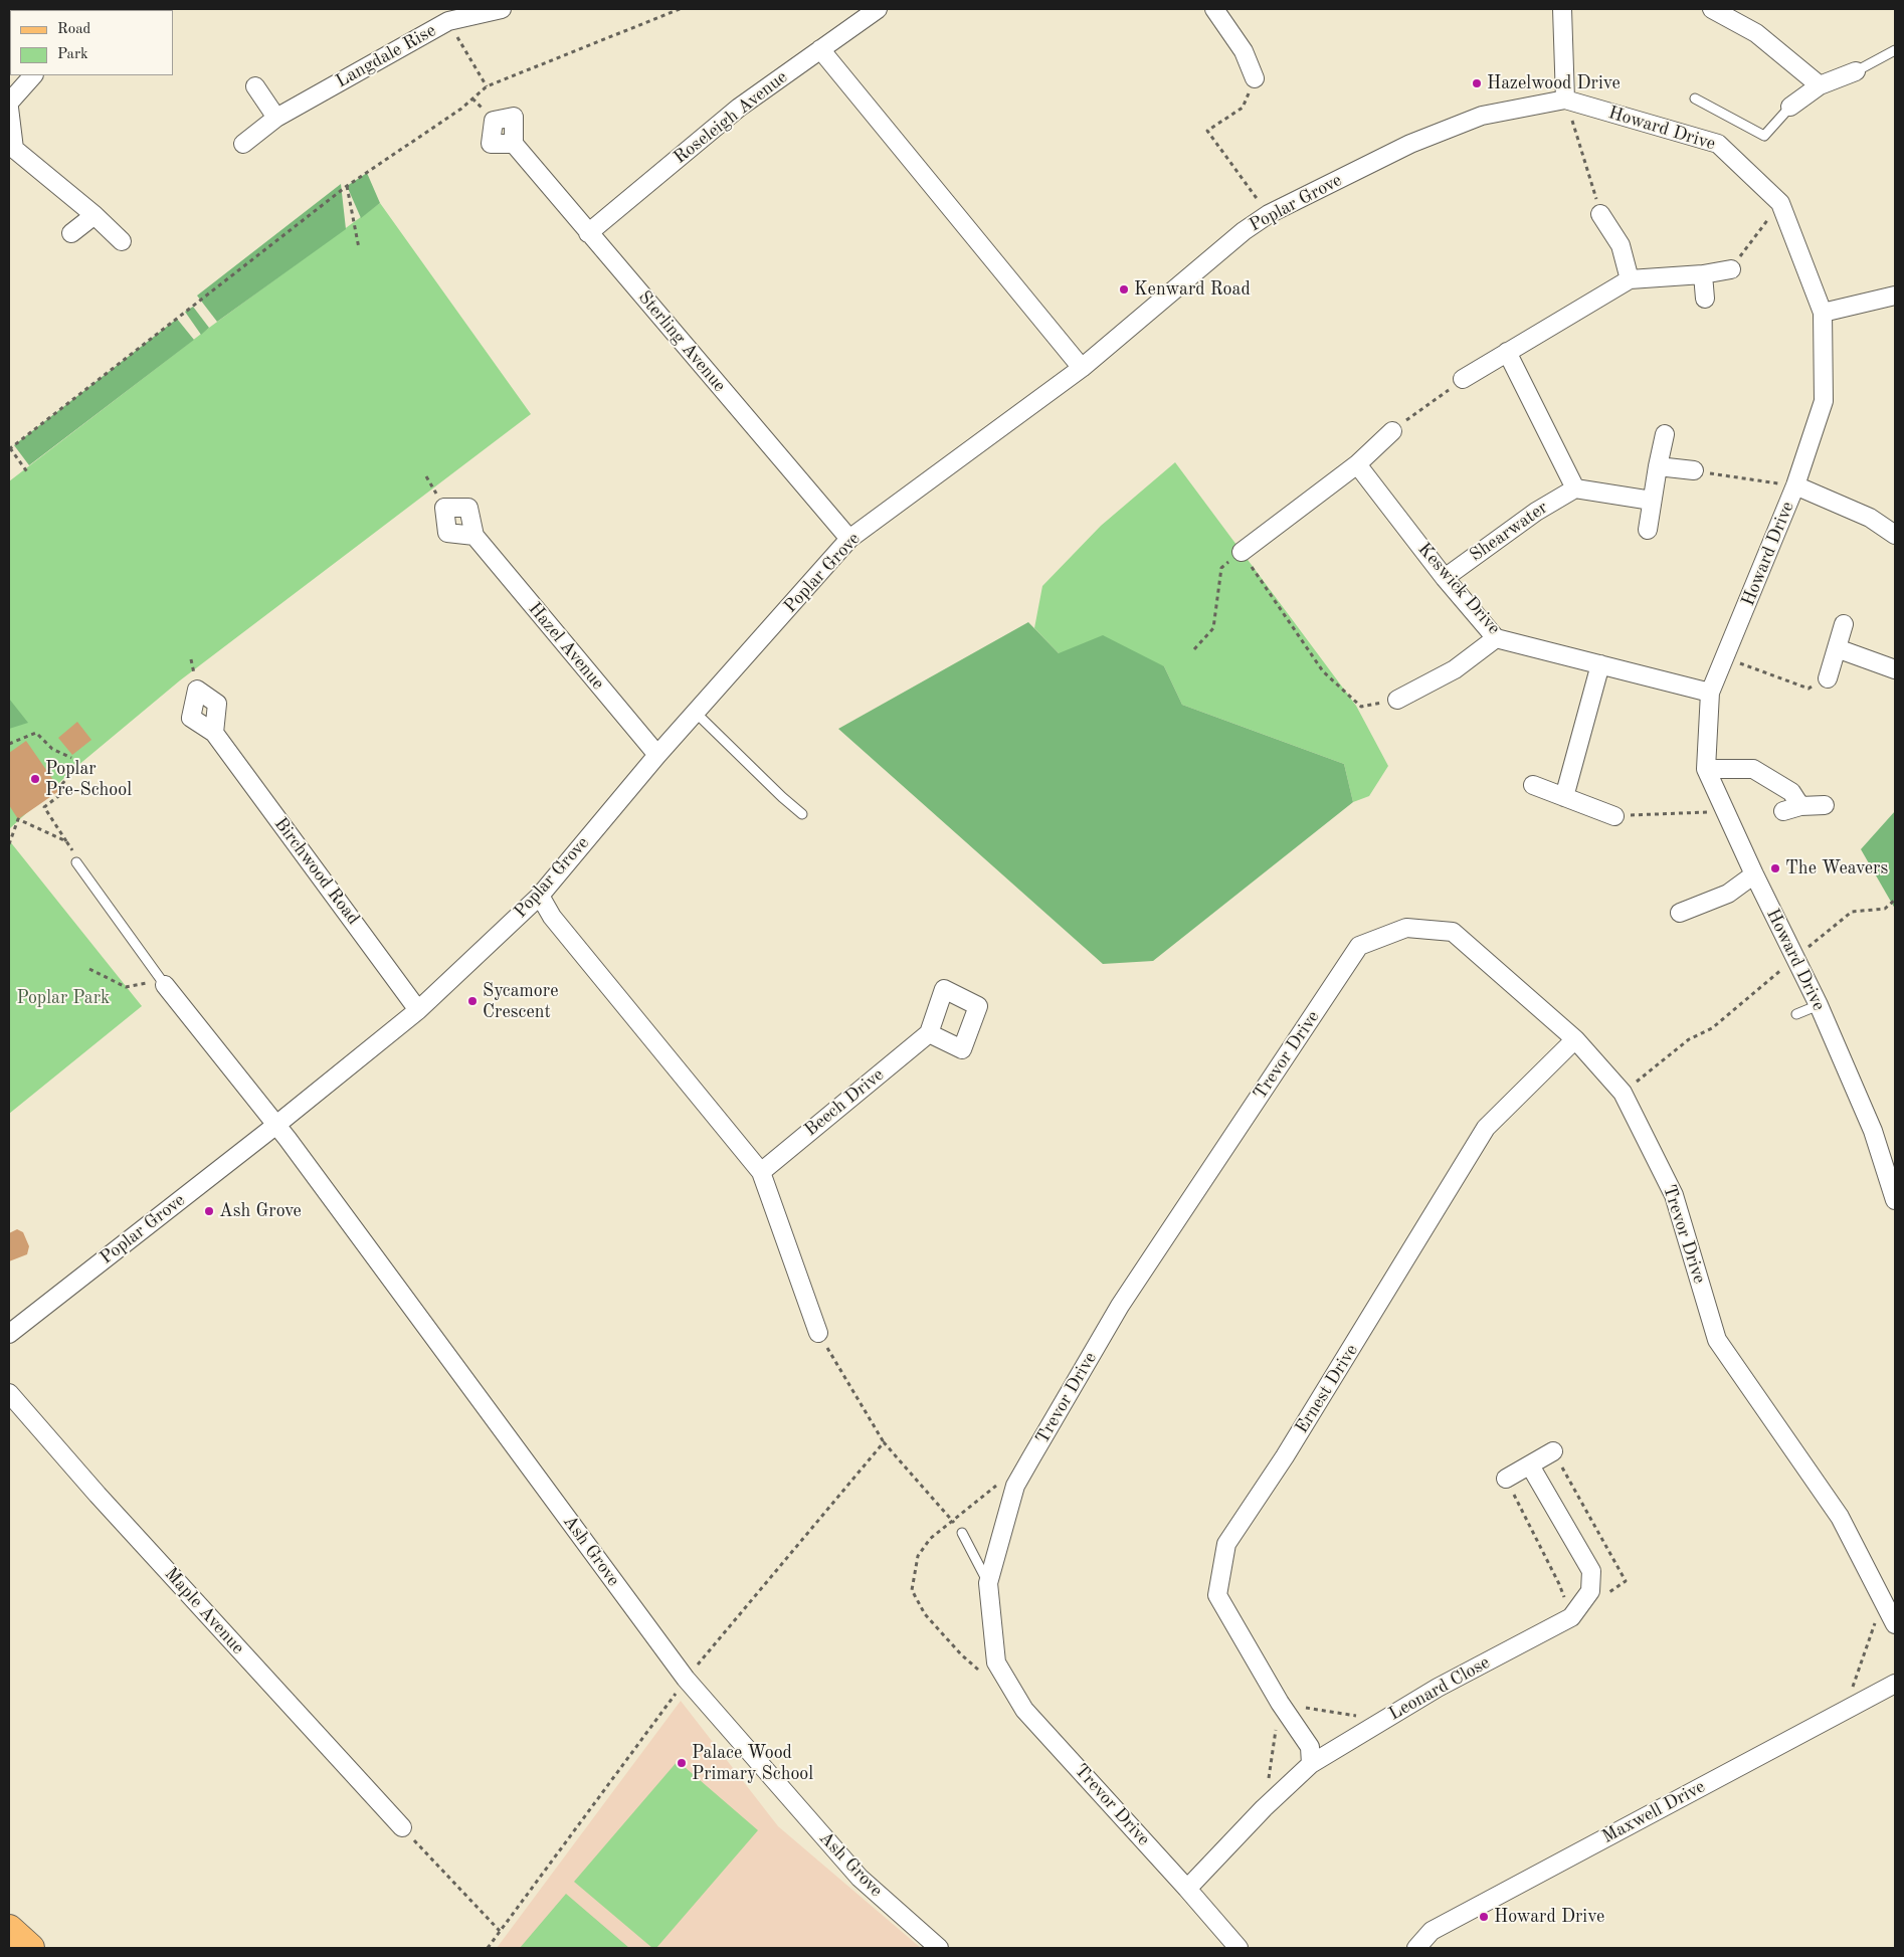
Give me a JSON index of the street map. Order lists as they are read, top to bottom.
{
  "streets": {
    "street": [
      "Langdale Rise",
      "Roseleigh Avenue",
      "Howard Drive",
      "Poplar Grove",
      "Sterling Avenue",
      "Shearwater",
      "Keswick Drive",
      "Hazel Avenue",
      "Birchwood Road",
      "Trevor Drive",
      "Beech Drive",
      "Ernest Drive",
      "Ash Grove",
      "Maple Avenue",
      "Leonard Close",
      "Maxwell Drive"
    ]
  },
  "crossings": [
    ["Roseleigh Avenue", "Sterling Avenue"],
    ["Howard Drive", "Poplar Grove"],
    ["Howard Drive", "Keswick Drive"],
    ["Poplar Grove", "Sterling Avenue"],
    ["Poplar Grove", "Hazel Avenue"],
    ["Poplar Grove", "Birchwood Road"],
    ["Poplar Grove", "Ash Grove"],
    ["Shearwater", "Keswick Drive"],
    ["Trevor Drive", "Ernest Drive"],
    ["Trevor Drive", "Leonard Close"],
    ["Ernest Drive", "Leonard Close"]
  ],
  "parks": ["Poplar Park"],
  "places": [
    "Hazelwood Drive",
    "Kenward Road",
    "Poplar Pre-School",
    "The Weavers",
    "Sycamore Crescent",
    "Ash Grove",
    "Palace Wood Primary School",
    "Howard Drive"
  ],
  "legend": ["Road", "Park"]
}
